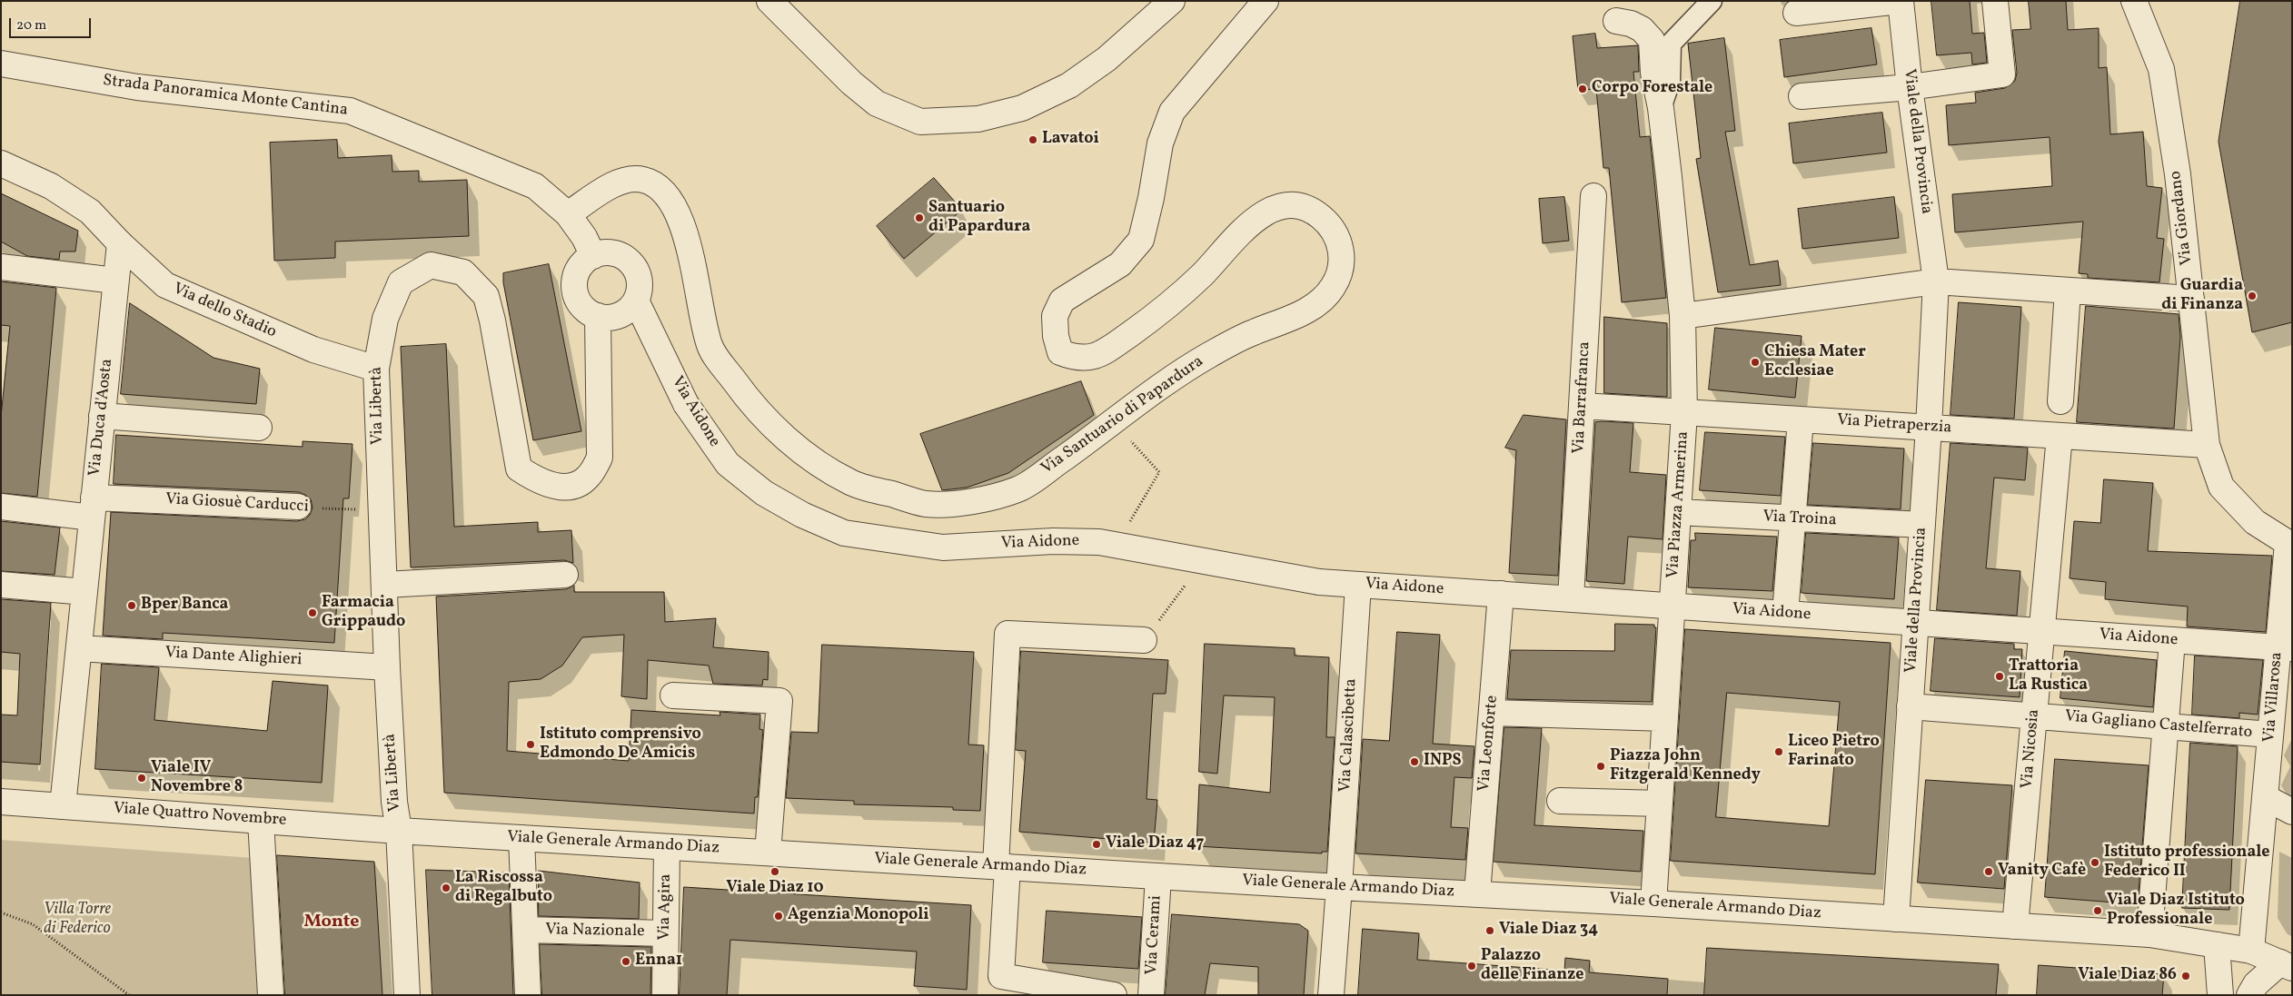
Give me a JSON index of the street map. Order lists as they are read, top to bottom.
{
  "streets": {
    "street": [
      "Strada Panoramica Monte Cantina",
      "Viale della Provincia",
      "Via Giordano",
      "Via dello Stadio",
      "Via Barrafranca",
      "Via Libertà",
      "Via Aidone",
      "Via Santuario di Papardura",
      "Via Duca d'Aosta",
      "Via Pietraperzia",
      "Via Giosuè Carducci",
      "Via Piazza Armerina",
      "Via Troina",
      "Via Dante Alighieri",
      "Via Villarosa",
      "Via Gagliano Castelferrato",
      "Via Calascibetta",
      "Via Leonforte",
      "Via Nicosia",
      "Viale Quattro Novembre",
      "Viale Generale Armando Diaz",
      "Via Agira",
      "Via Nazionale",
      "Via Cerami"
    ]
  },
  "crossings": [
    ["Strada Panoramica Monte Cantina", "Via Libertà"],
    ["Strada Panoramica Monte Cantina", "Via Aidone"],
    ["Strada Panoramica Monte Cantina", "Via Santuario di Papardura"],
    ["Viale della Provincia", "Via Aidone"],
    ["Viale della Provincia", "Via Pietraperzia"],
    ["Viale della Provincia", "Via Troina"],
    ["Viale della Provincia", "Via Gagliano Castelferrato"],
    ["Viale della Provincia", "Viale Generale Armando Diaz"],
    ["Via Giordano", "Via Pietraperzia"],
    ["Via Giordano", "Via Villarosa"],
    ["Via dello Stadio", "Via Libertà"],
    ["Via dello Stadio", "Via Duca d'Aosta"],
    ["Via Barrafranca", "Via Aidone"],
    ["Via Barrafranca", "Via Pietraperzia"],
    ["Via Libertà", "Via Aidone"],
    ["Via Libertà", "Via Giosuè Carducci"],
    ["Via Libertà", "Via Dante Alighieri"],
    ["Via Libertà", "Viale Quattro Novembre"],
    ["Via Libertà", "Viale Generale Armando Diaz"],
    ["Via Aidone", "Via Piazza Armerina"],
    ["Via Aidone", "Via Villarosa"],
    ["Via Aidone", "Via Calascibetta"],
    ["Via Aidone", "Via Leonforte"],
    ["Via Aidone", "Via Nicosia"],
    ["Via Duca d'Aosta", "Via Giosuè Carducci"],
    ["Via Duca d'Aosta", "Via Dante Alighieri"],
    ["Via Duca d'Aosta", "Viale Quattro Novembre"],
    ["Via Pietraperzia", "Via Piazza Armerina"],
    ["Via Pietraperzia", "Via Nicosia"],
    ["Via Piazza Armerina", "Via Troina"],
    ["Via Piazza Armerina", "Viale Generale Armando Diaz"],
    ["Via Villarosa", "Via Gagliano Castelferrato"],
    ["Via Villarosa", "Viale Generale Armando Diaz"],
    ["Via Gagliano Castelferrato", "Via Nicosia"],
    ["Via Calascibetta", "Viale Generale Armando Diaz"],
    ["Via Leonforte", "Viale Generale Armando Diaz"],
    ["Via Nicosia", "Viale Generale Armando Diaz"],
    ["Viale Quattro Novembre", "Viale Generale Armando Diaz"],
    ["Viale Generale Armando Diaz", "Via Agira"],
    ["Viale Generale Armando Diaz", "Via Nazionale"],
    ["Viale Generale Armando Diaz", "Via Cerami"],
    ["Via Agira", "Via Nazionale"]
  ],
  "districts": ["Monte"],
  "parks": ["Villa Torre di Federico"],
  "places": [
    "Corpo Forestale",
    "Lavatoi",
    "Santuario di Papardura",
    "Guardia di Finanza",
    "Chiesa Mater Ecclesiae",
    "Bper Banca",
    "Farmacia Grippaudo",
    "Trattoria La Rustica",
    "Istituto comprensivo Edmondo De Amicis",
    "Liceo Pietro Farinato",
    "INPS",
    "Piazza John Fitzgerald Kennedy",
    "Viale IV Novembre 8",
    "Viale Diaz 47",
    "Istituto professionale Federico II",
    "Viale Diaz 10",
    "Vanity Cafè",
    "La Riscossa di Regalbuto",
    "Viale Diaz Istituto Professionale",
    "Agenzia Monopoli",
    "Viale Diaz 34",
    "Enna1",
    "Palazzo delle Finanze",
    "Viale Diaz 86"
  ],
  "scale_bar": "20 m"
}
